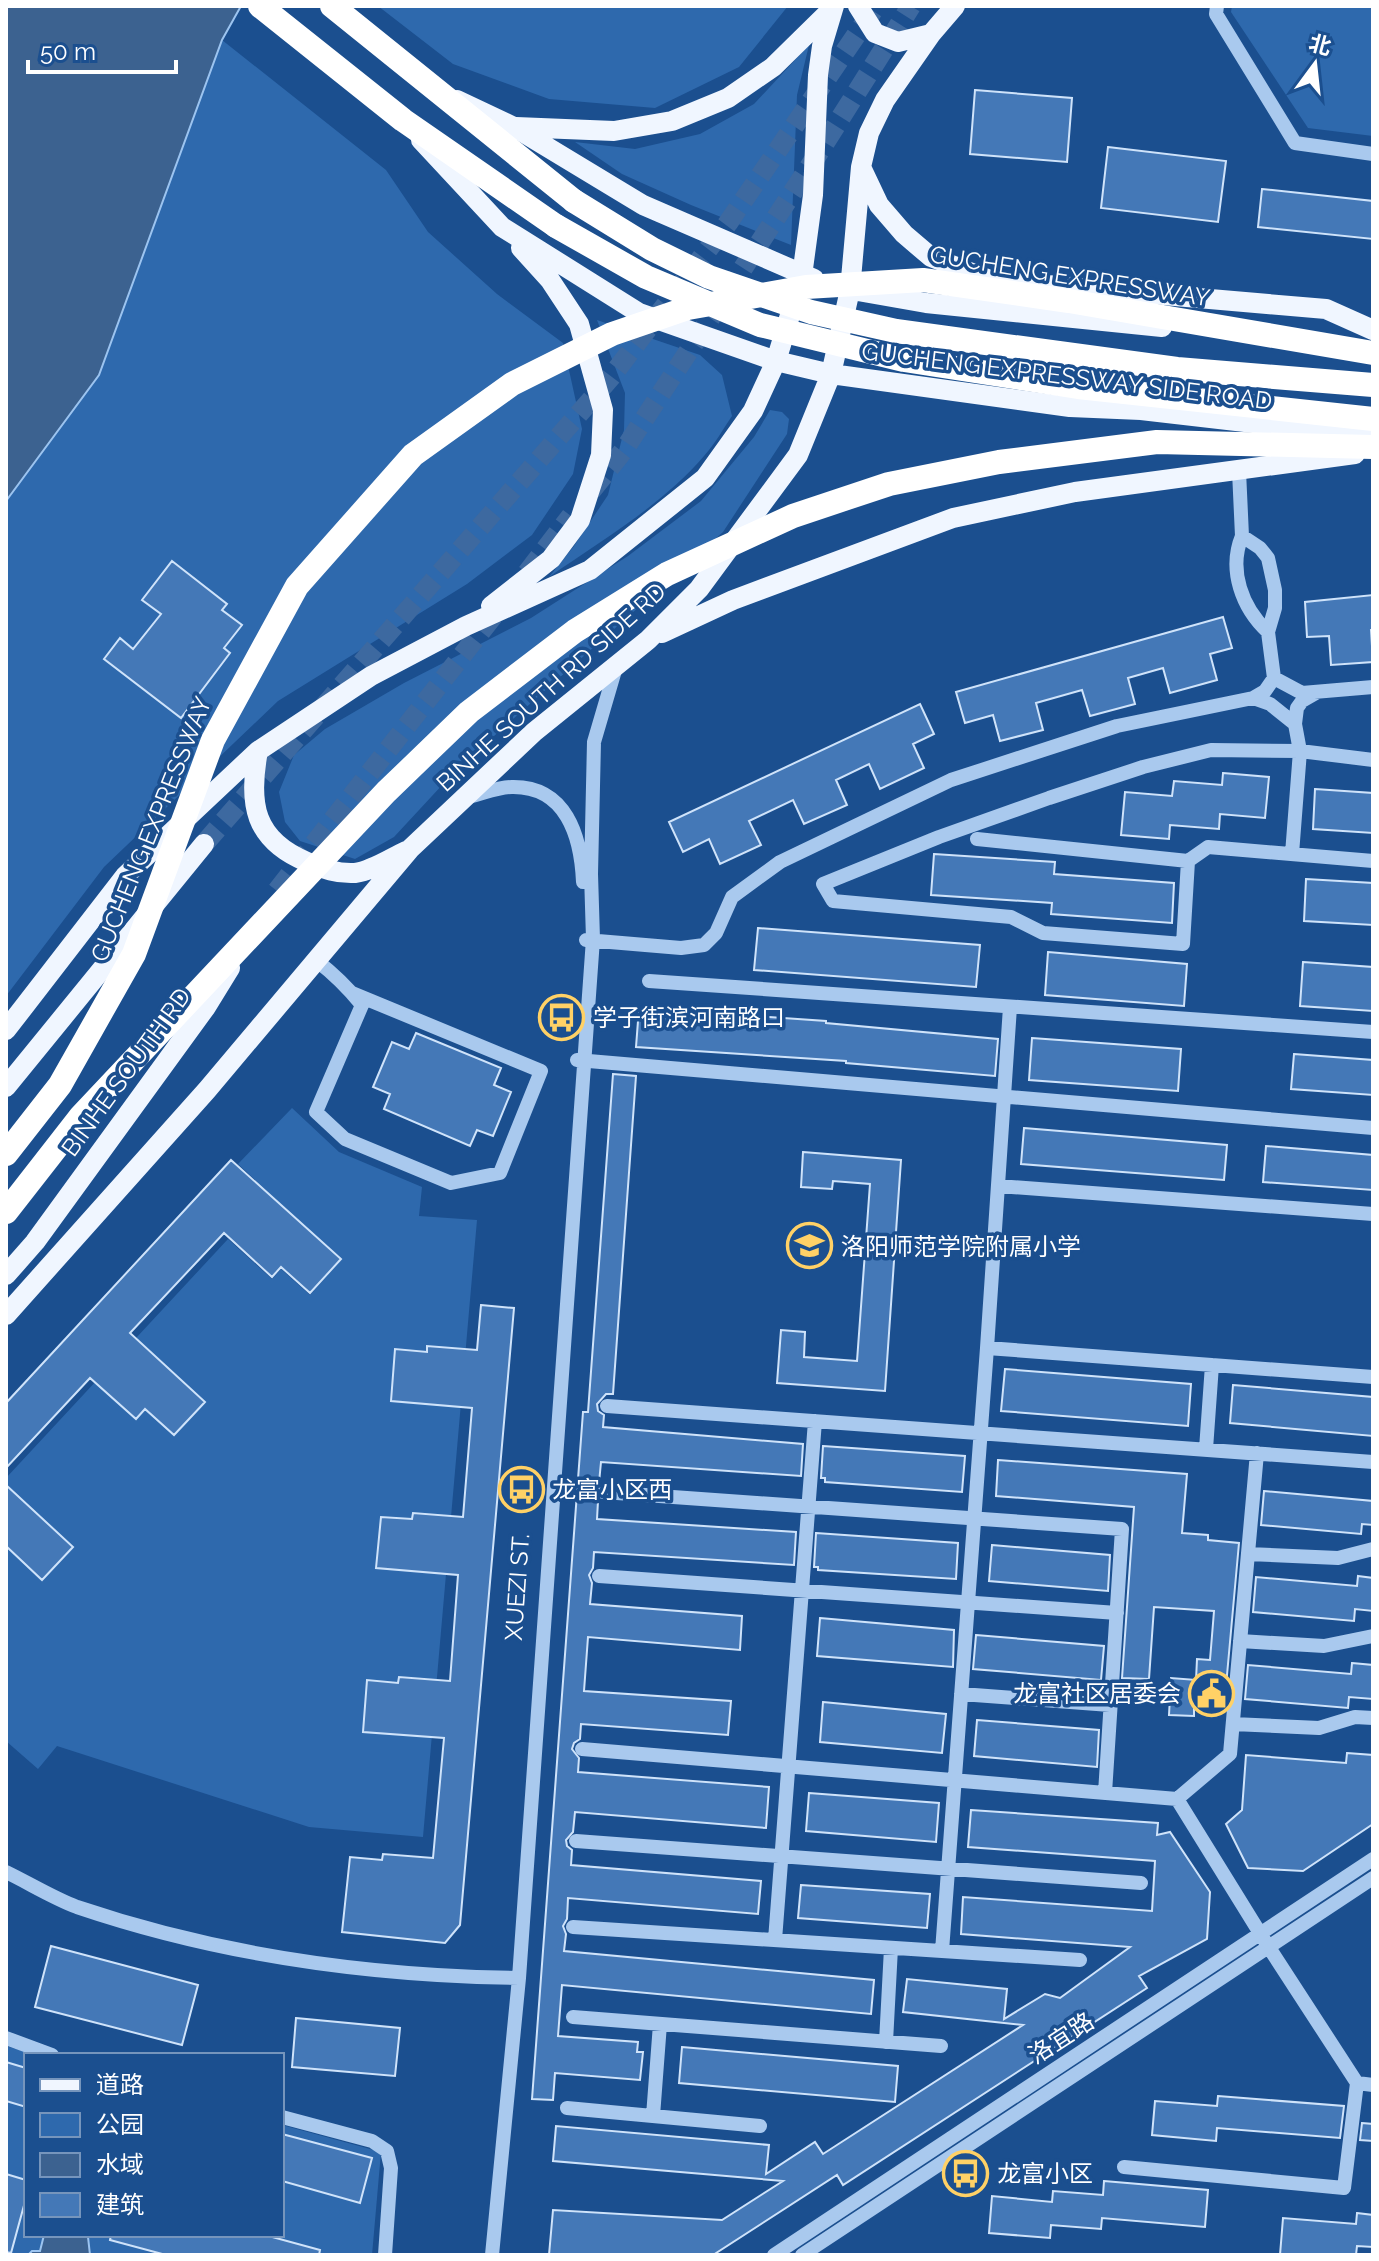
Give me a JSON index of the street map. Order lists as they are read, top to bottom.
{
  "streets": {
    "highway": ["GUCHENG EXPRESSWAY"],
    "main road": ["GUCHENG EXPRESSWAY SIDE ROAD", "BINHE SOUTH RD SIDE RD", "BINHE SOUTH RD"],
    "street": ["XUEZI ST.", "洛宜路"]
  },
  "crossings": [
    ["GUCHENG EXPRESSWAY SIDE ROAD", "BINHE SOUTH RD SIDE RD"]
  ],
  "places": {
    "bus stop": ["学子街滨河南路口", "龙富小区西", "龙富小区"],
    "school or university": ["洛阳师范学院附属小学"],
    "public building": ["龙富社区居委会"]
  },
  "legend": [
    "道路",
    "公园",
    "水域",
    "建筑"
  ],
  "scale_bar": "50 m",
  "north": "top"
}
